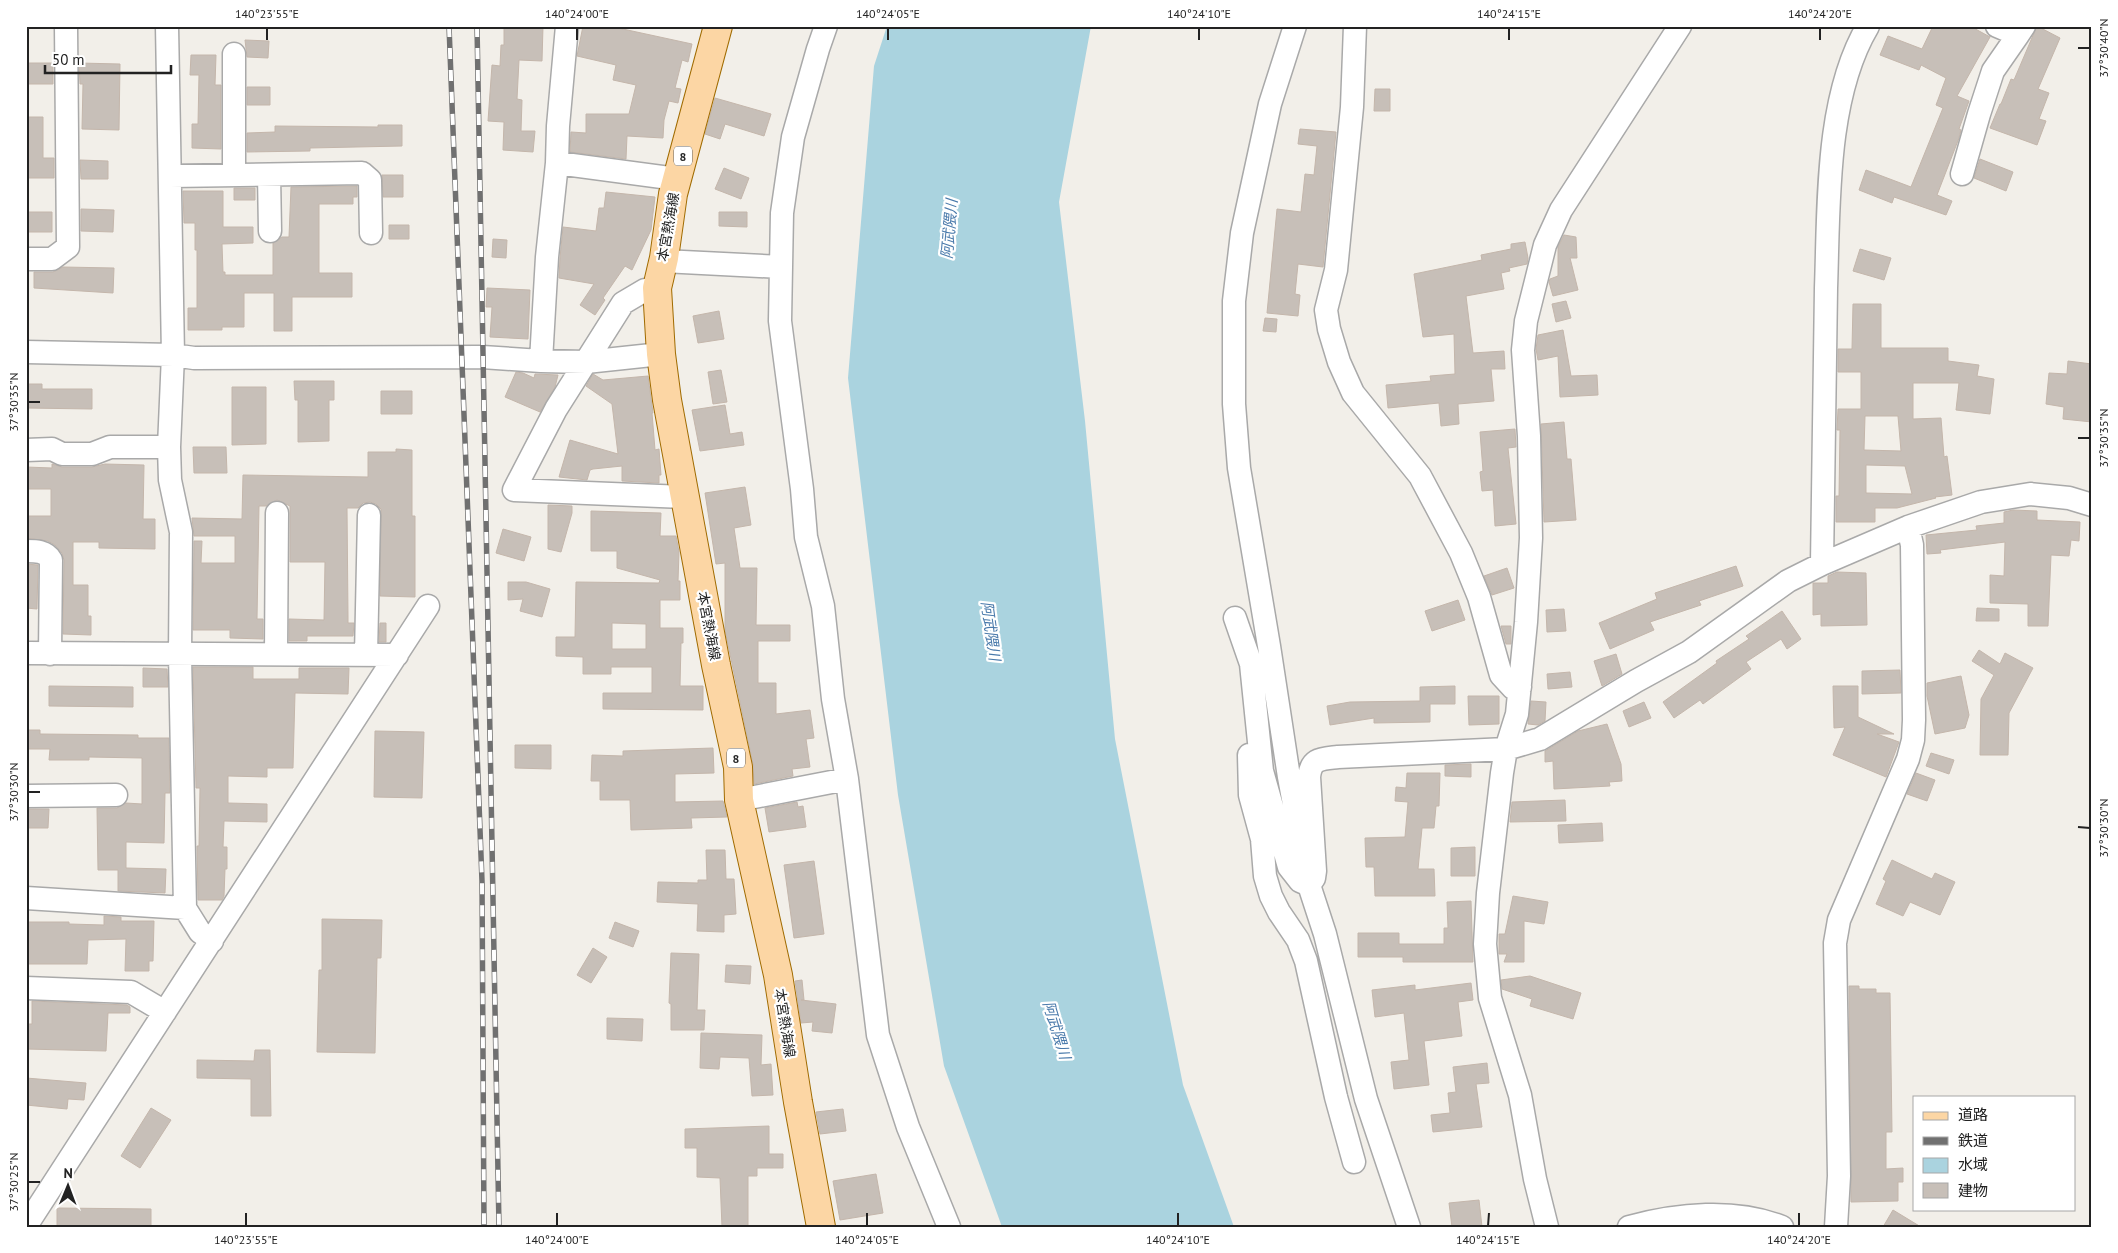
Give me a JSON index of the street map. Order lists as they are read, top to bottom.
{
  "streets": {
    "main road": ["8", "本宮熱海線"]
  },
  "water": ["阿武隈川"],
  "legend": [
    "道路",
    "鉄道",
    "水域",
    "建物"
  ],
  "scale_bar": "50 m",
  "north": "top",
  "coordinates": [
    "140°23'55\"E",
    "140°24'00\"E",
    "140°24'05\"E",
    "140°24'10\"E",
    "140°24'15\"E",
    "140°24'20\"E",
    "37°30'40\"N",
    "37°30'35\"N",
    "37°30'30\"N",
    "37°30'25\"N"
  ]
}
